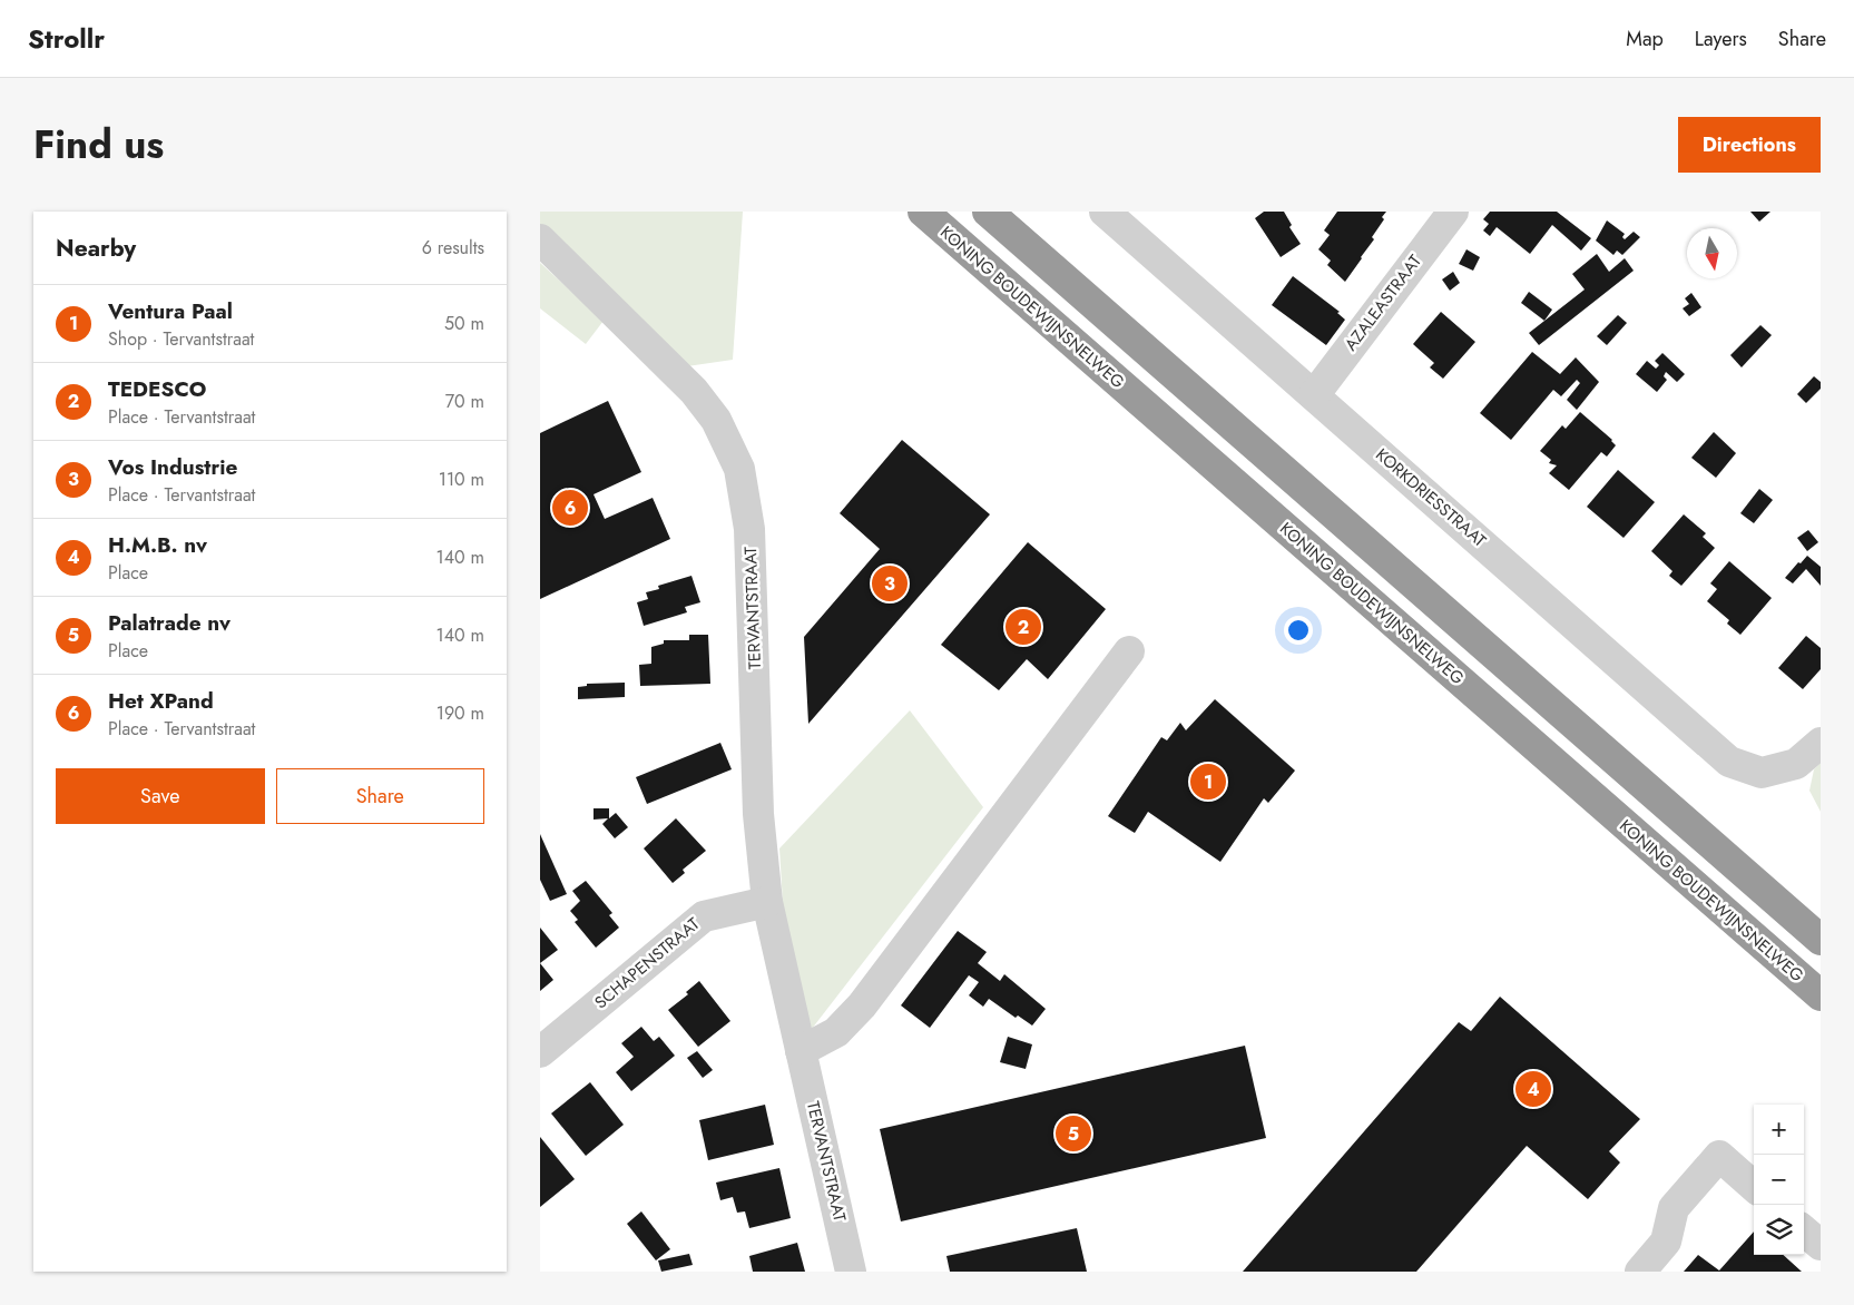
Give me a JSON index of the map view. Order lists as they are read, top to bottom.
{
  "streets": {
    "highway": ["KONING BOUDEWIJNSNELWEG"],
    "street": [
      "AZALEASTRAAT",
      "KORKDRIESSTRAAT",
      "TERVANTSTRAAT",
      "SCHAPENSTRAAT"
    ]
  },
  "crossings": [
    ["AZALEASTRAAT", "KORKDRIESSTRAAT"],
    ["TERVANTSTRAAT", "SCHAPENSTRAAT"]
  ],
  "north": "bottom",
  "page": {
    "header": "Strollr",
    "nav": ["Map", "Layers", "Share"],
    "title": "Find us",
    "buttons": [
      "Directions",
      ["Save", "Share"]
    ],
    "heading": ["Nearby", "6 results"],
    "list": [
      {
        "mark": "1",
        "name": "Ventura Paal",
        "note": "Shop · Tervantstraat",
        "value": "50 m"
      },
      {
        "mark": "2",
        "name": "TEDESCO",
        "note": "Place · Tervantstraat",
        "value": "70 m"
      },
      {
        "mark": "3",
        "name": "Vos Industrie",
        "note": "Place · Tervantstraat",
        "value": "110 m"
      },
      {
        "mark": "4",
        "name": "H.M.B. nv",
        "note": "Place",
        "value": "140 m"
      },
      {
        "mark": "5",
        "name": "Palatrade nv",
        "note": "Place",
        "value": "140 m"
      },
      {
        "mark": "6",
        "name": "Het XPand",
        "note": "Place · Tervantstraat",
        "value": "190 m"
      }
    ],
    "pins": [
      "6",
      "3",
      "2",
      "1",
      "4",
      "5"
    ],
    "map_buttons": ["+", "−"]
  }
}
